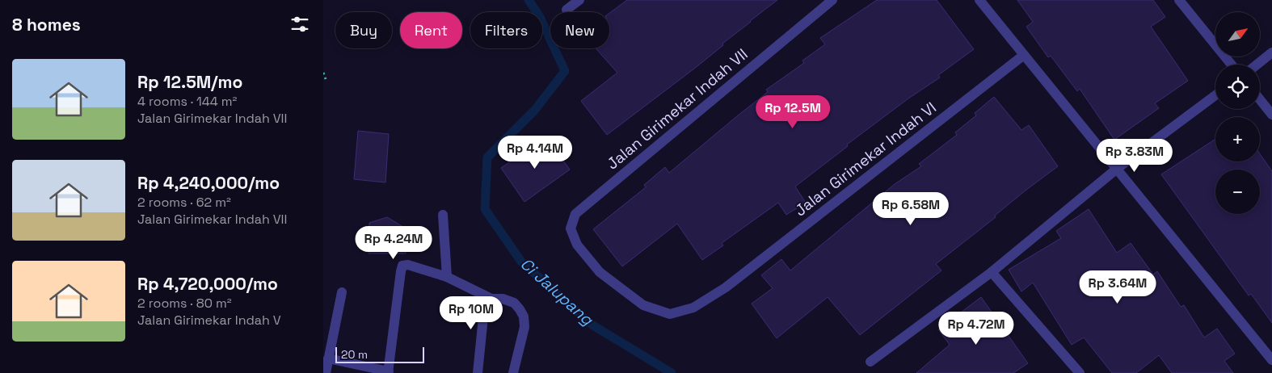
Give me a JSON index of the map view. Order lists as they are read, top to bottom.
{
  "streets": {
    "street": ["Jalan Girimekar Indah VII", "Jalan Girimekar Indah VI"]
  },
  "crossings": [
    ["Jalan Girimekar Indah VII", "Jalan Girimekar Indah VI"]
  ],
  "water": ["Ci Jalupang"],
  "scale_bar": "20 m",
  "north": "top right",
  "page": {
    "heading": "8 homes",
    "map_buttons": ["+", "−"],
    "chip": [
      "Buy",
      "Rent",
      "Filters",
      "New"
    ],
    "list": [
      {
        "name": "Rp 12.5M/mo",
        "note": "4 rooms · 144 m² · Jalan Girimekar Indah VII"
      },
      {
        "name": "Rp 4,240,000/mo",
        "note": "2 rooms · 62 m² · Jalan Girimekar Indah VII"
      },
      {
        "name": "Rp 4,720,000/mo",
        "note": "2 rooms · 80 m² · Jalan Girimekar Indah V"
      }
    ],
    "price": [
      "Rp 12.5M",
      "Rp 4.14M",
      "Rp 3.83M",
      "Rp 6.58M",
      "Rp 4.24M",
      "Rp 3.64M",
      "Rp 10M",
      "Rp 4.72M"
    ],
    "scale": "20 m"
  }
}
